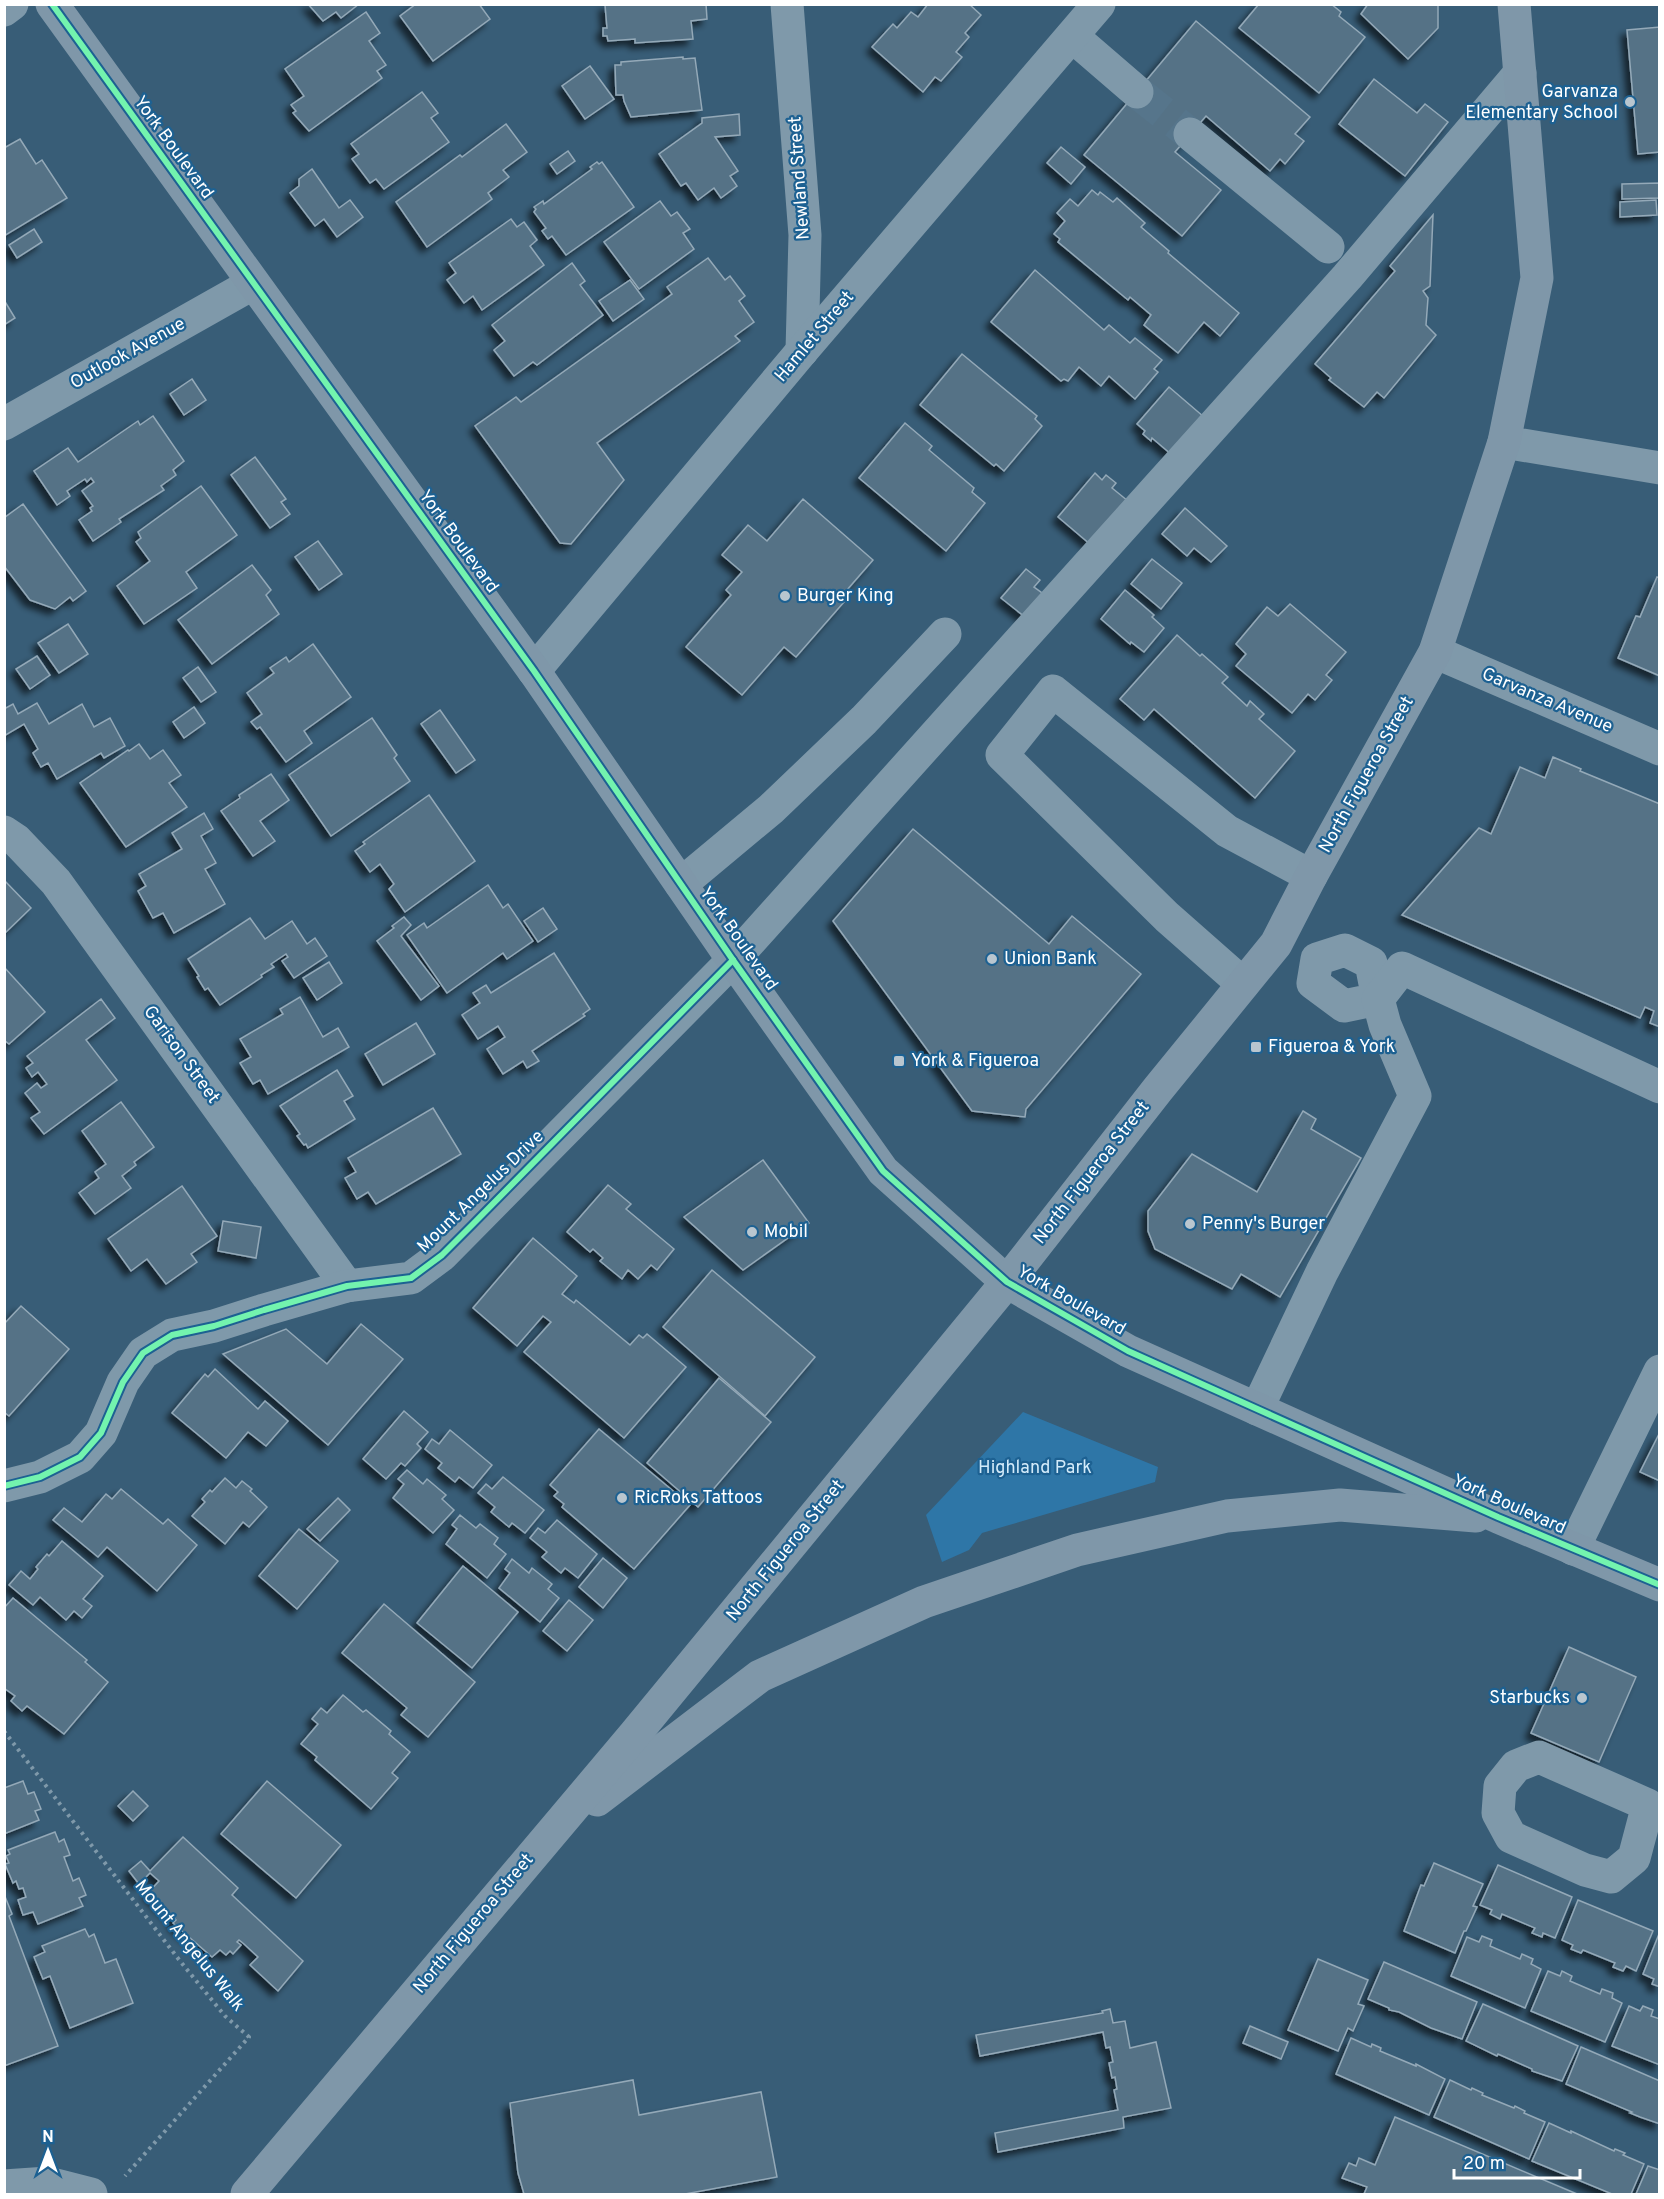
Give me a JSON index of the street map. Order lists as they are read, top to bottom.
{
  "streets": {
    "main road": ["York Boulevard", "North Figueroa Street"],
    "street": [
      "Newland Street",
      "Hamlet Street",
      "Outlook Avenue",
      "Garvanza Avenue",
      "Garison Street",
      "Mount Angelus Drive"
    ],
    "path": ["Mount Angelus Walk"]
  },
  "crossings": [
    ["York Boulevard", "Hamlet Street"],
    ["York Boulevard", "Outlook Avenue"],
    ["York Boulevard", "North Figueroa Street"],
    ["York Boulevard", "Mount Angelus Drive"],
    ["Newland Street", "Hamlet Street"],
    ["Garvanza Avenue", "North Figueroa Street"],
    ["North Figueroa Street", "Mount Angelus Drive"],
    ["Garison Street", "Mount Angelus Drive"]
  ],
  "parks": ["Highland Park"],
  "places": {
    "other": [
      "Garvanza Elementary School",
      "Burger King",
      "Union Bank",
      "Penny's Burger",
      "Mobil",
      "RicRoks Tattoos",
      "Starbucks"
    ],
    "transit": ["Figueroa & York", "York & Figueroa"]
  },
  "scale_bar": "20 m",
  "north": "top"
}
